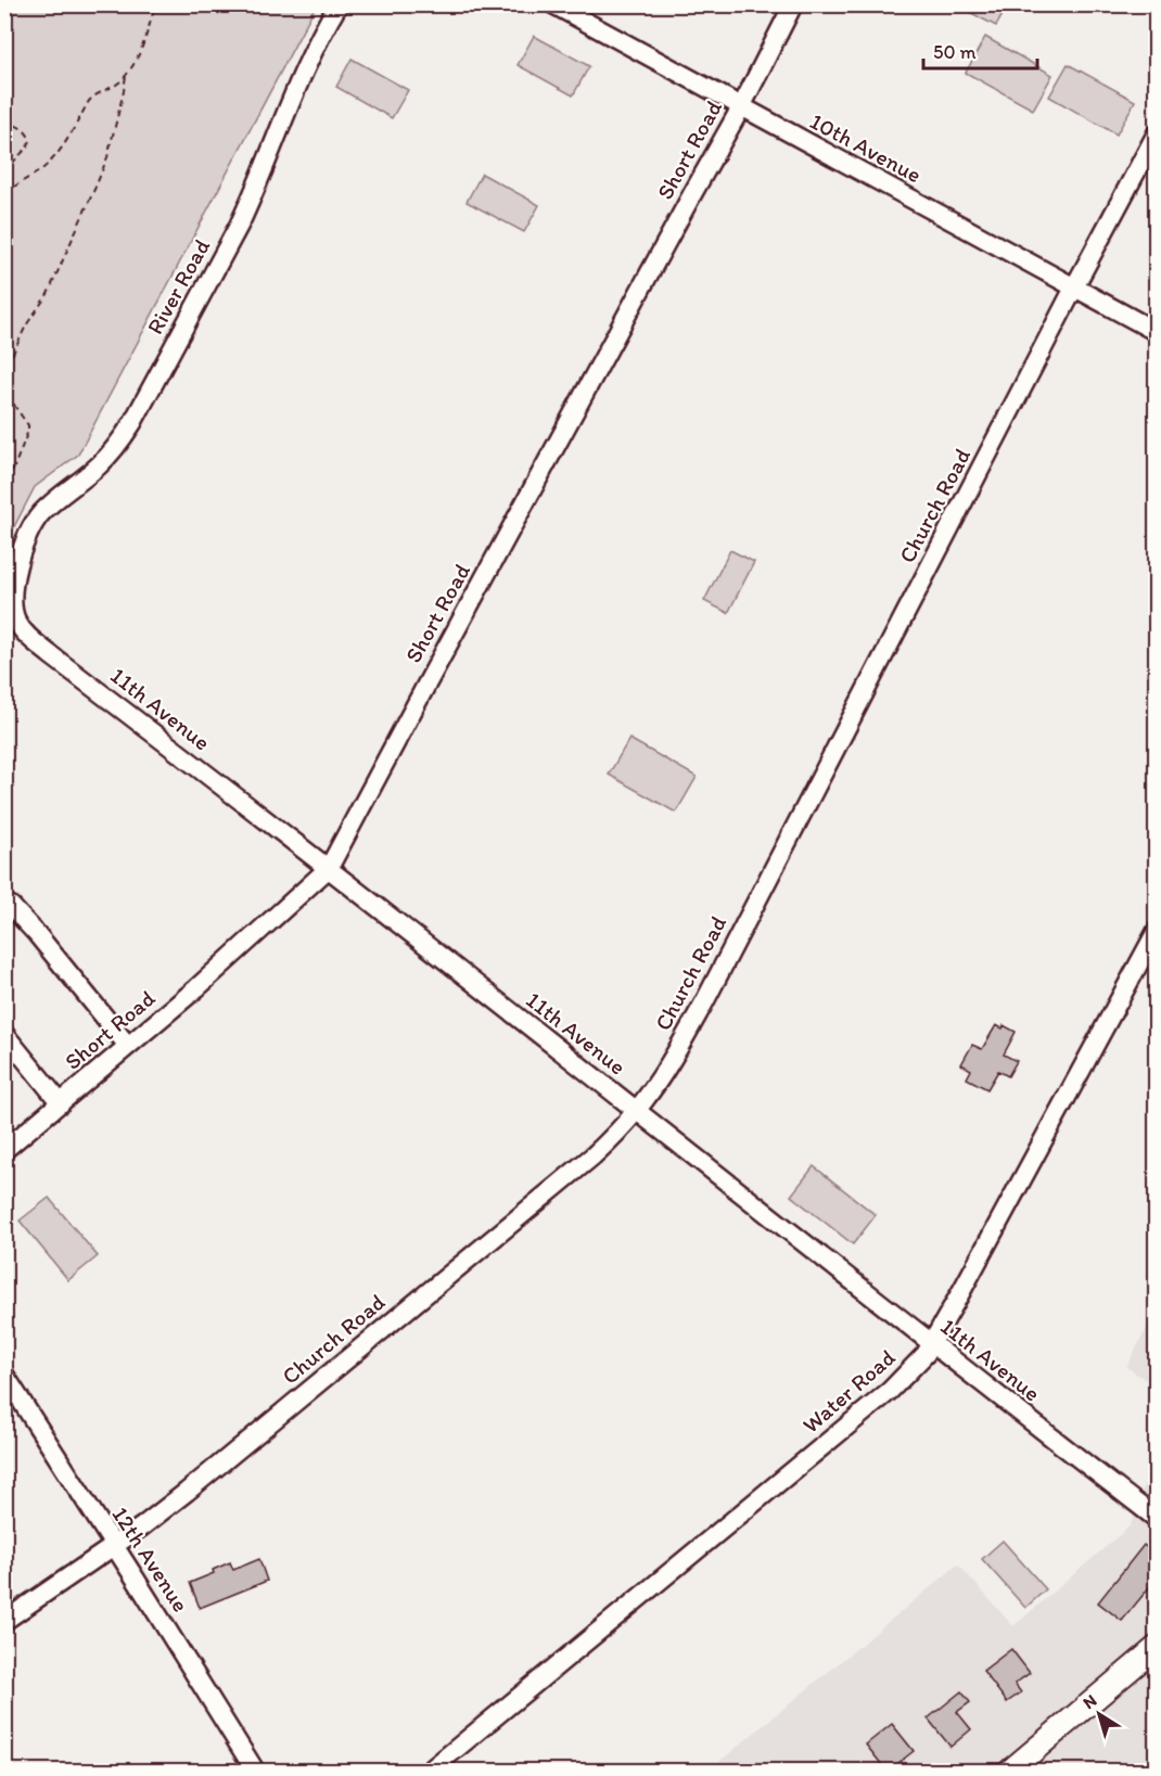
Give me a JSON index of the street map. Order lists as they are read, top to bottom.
{
  "streets": {
    "street": [
      "10th Avenue",
      "Short Road",
      "River Road",
      "Church Road",
      "11th Avenue",
      "Water Road",
      "12th Avenue"
    ]
  },
  "crossings": [
    ["10th Avenue", "Short Road"],
    ["10th Avenue", "Church Road"],
    ["Short Road", "11th Avenue"],
    ["River Road", "11th Avenue"],
    ["Church Road", "11th Avenue"],
    ["Church Road", "12th Avenue"],
    ["11th Avenue", "Water Road"]
  ],
  "scale_bar": "50 m",
  "north": "top left"
}
